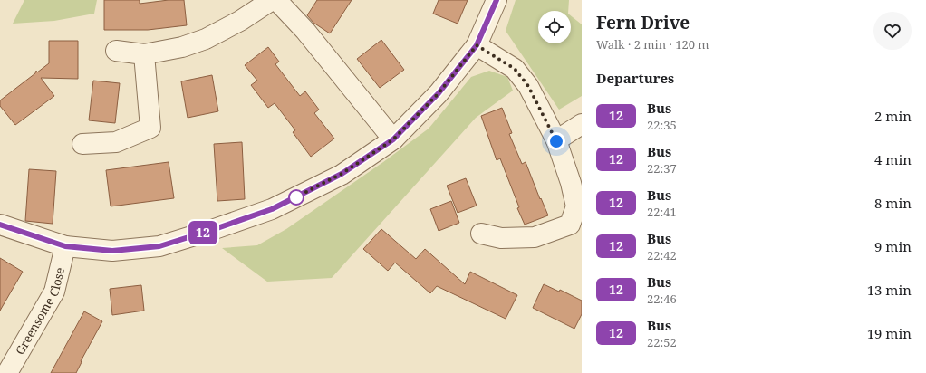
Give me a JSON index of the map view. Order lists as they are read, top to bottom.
{
  "streets": {
    "street": ["Greensome Close"]
  },
  "lines": ["bus line 12"],
  "page": {
    "on_map": "12",
    "heading": [
      ["Fern Drive", "Walk · 2 min · 120 m"],
      "Departures"
    ],
    "list": [
      {
        "mark": "12",
        "name": "Bus",
        "note": "22:35",
        "value": "2 min"
      },
      {
        "mark": "12",
        "name": "Bus",
        "note": "22:37",
        "value": "4 min"
      },
      {
        "mark": "12",
        "name": "Bus",
        "note": "22:41",
        "value": "8 min"
      },
      {
        "mark": "12",
        "name": "Bus",
        "note": "22:42",
        "value": "9 min"
      },
      {
        "mark": "12",
        "name": "Bus",
        "note": "22:46",
        "value": "13 min"
      },
      {
        "mark": "12",
        "name": "Bus",
        "note": "22:52",
        "value": "19 min"
      }
    ]
  }
}
